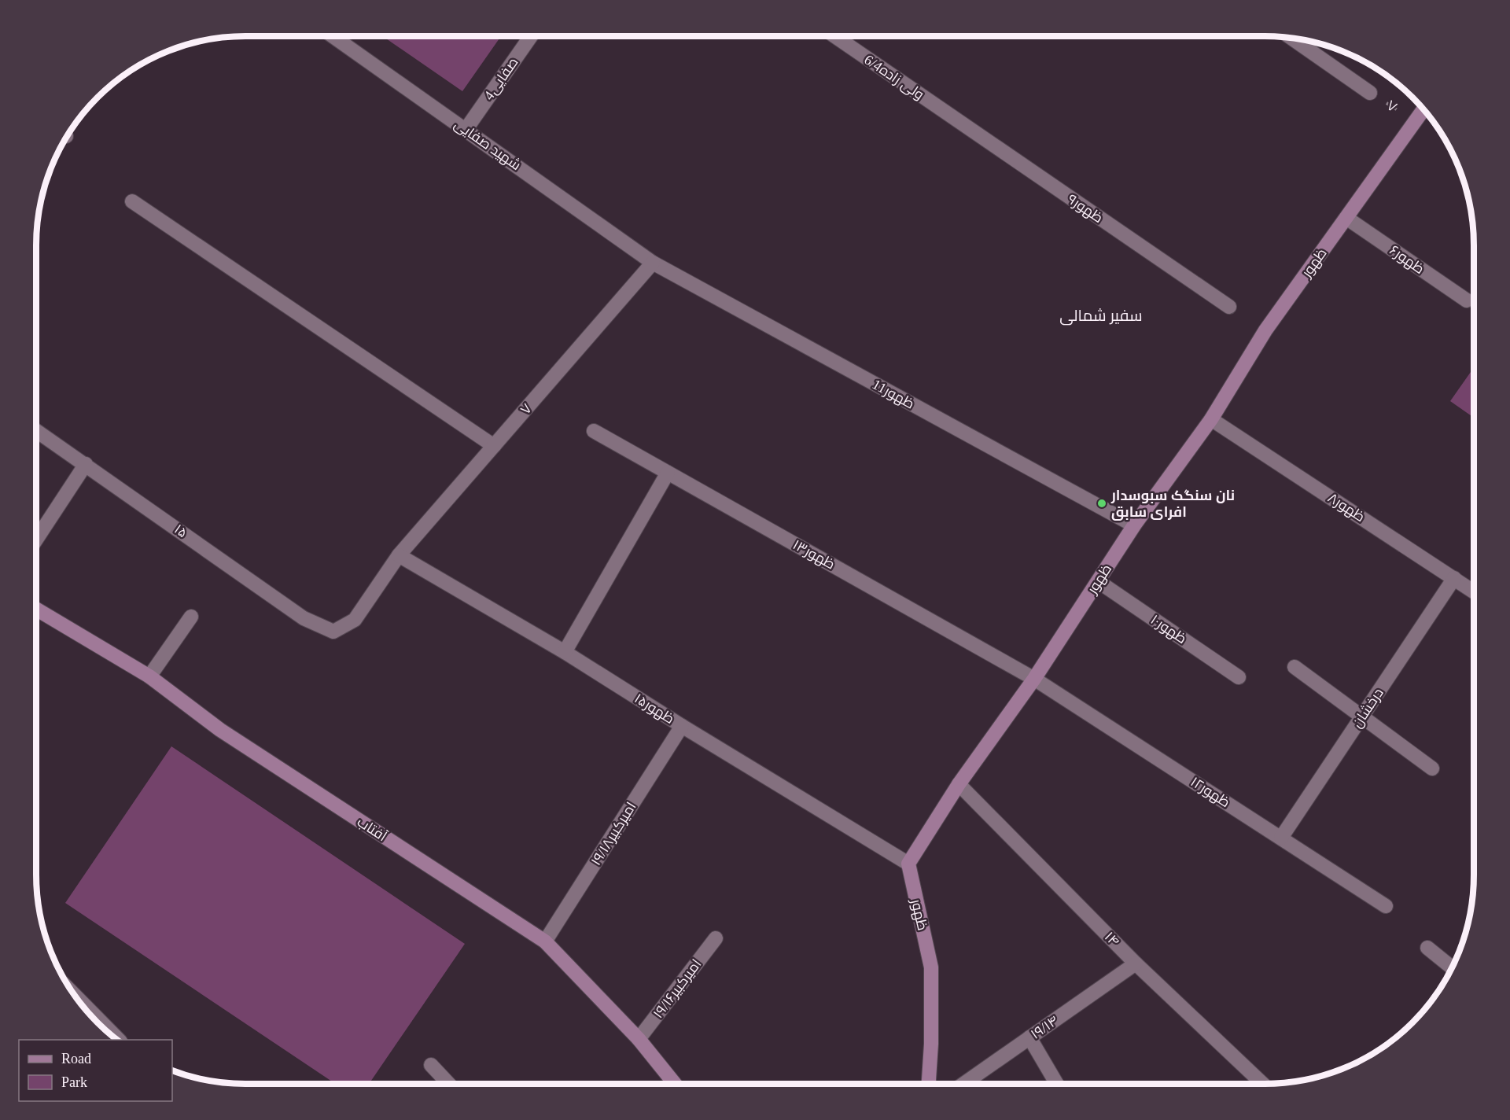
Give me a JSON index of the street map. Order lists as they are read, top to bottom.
{
  "streets": {
    "street": [
      "6/4ولی زاده",
      "4صفایی",
      "۷",
      "شهید صفایی",
      "ظهور۹",
      "ظهور۶",
      "ظهور",
      "11ظهور",
      "ظهور۸",
      "۱۵",
      "ظهور۱۳",
      "ظهور۱۰",
      "درخشان",
      "ظهور۱۵",
      "ظهور۱۲",
      "آفتاب",
      "امیرکبیر۱۹/۱۸",
      "۱۴",
      "امیرکبیر۱۹/۱۶",
      "۱۹/۱۴"
    ]
  },
  "crossings": [
    ["6/4ولی زاده", "ظهور۹"],
    ["4صفایی", "شهید صفایی"],
    ["۷", "شهید صفایی"],
    ["۷", "ظهور"],
    ["۷", "11ظهور"],
    ["۷", "۱۵"],
    ["۷", "ظهور۱۵"],
    ["شهید صفایی", "11ظهور"],
    ["ظهور۶", "ظهور"],
    ["ظهور", "11ظهور"],
    ["ظهور", "ظهور۸"],
    ["ظهور", "ظهور۱۳"],
    ["ظهور", "ظهور۱۰"],
    ["ظهور", "ظهور۱۵"],
    ["ظهور", "ظهور۱۲"],
    ["ظهور", "۱۴"],
    ["ظهور۸", "درخشان"],
    ["ظهور۱۳", "ظهور۱۲"],
    ["درخشان", "ظهور۱۲"],
    ["ظهور۱۵", "امیرکبیر۱۹/۱۸"],
    ["آفتاب", "امیرکبیر۱۹/۱۸"],
    ["آفتاب", "امیرکبیر۱۹/۱۶"],
    ["۱۴", "۱۹/۱۴"]
  ],
  "districts": ["سفیر شمالی"],
  "places": ["نان سنگک سبوسدار افرای سابق"],
  "legend": ["Road", "Park"]
}
